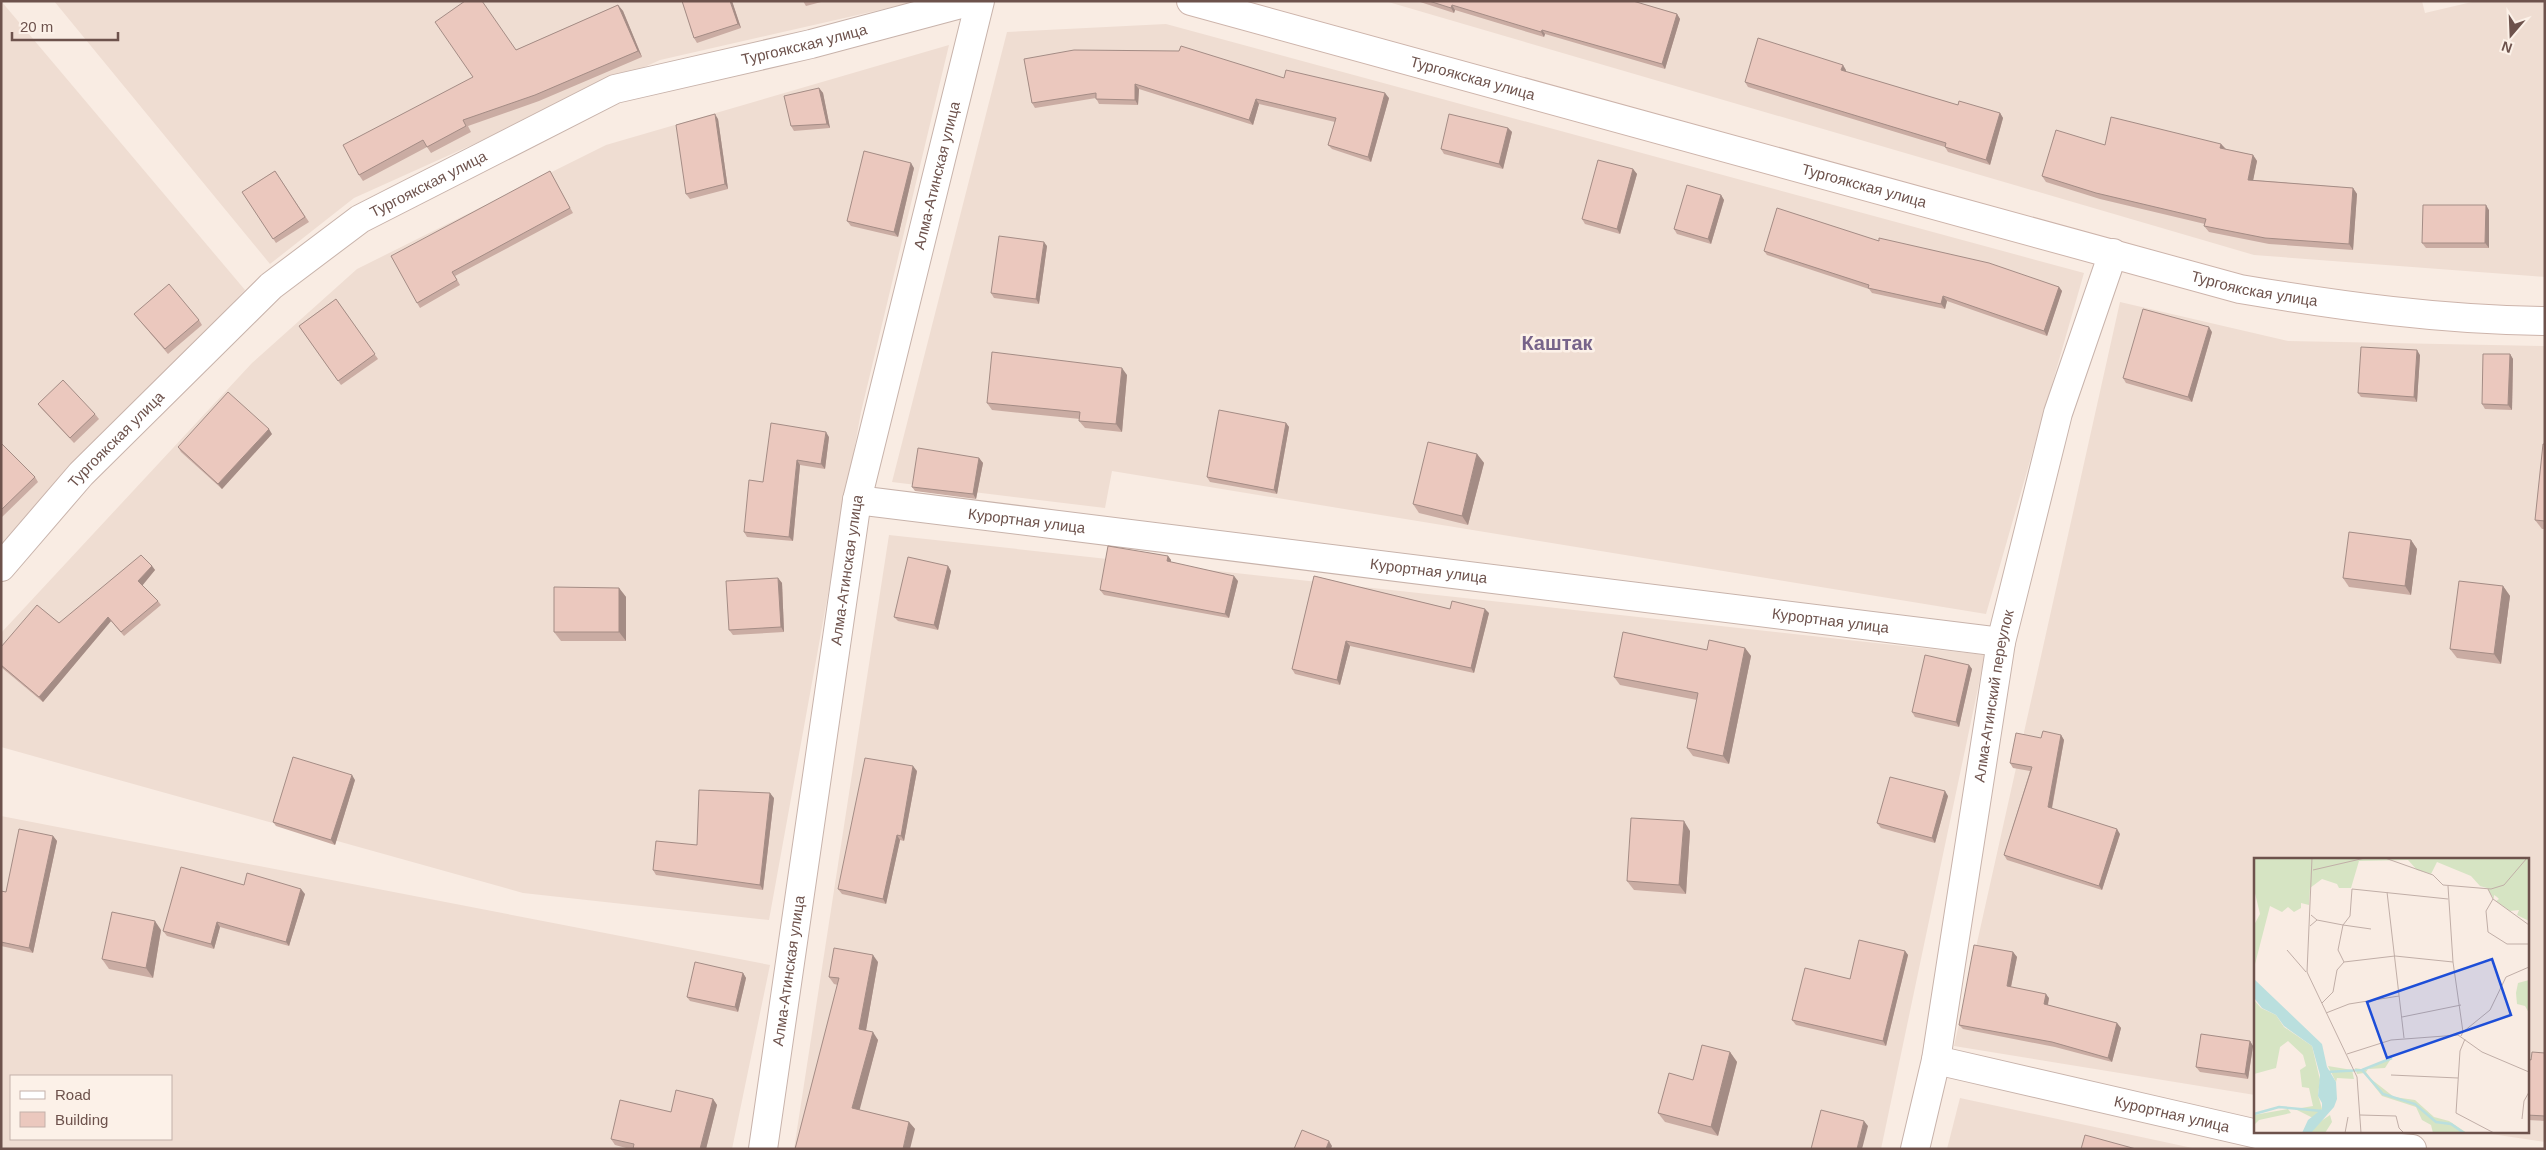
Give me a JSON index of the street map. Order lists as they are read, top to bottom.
{
  "streets": {
    "street": [
      "Тургоякская улица",
      "Алма-Атинская улица",
      "Курортная улица",
      "Алма-Атинский переулок"
    ]
  },
  "crossings": [
    ["Тургоякская улица", "Алма-Атинский переулок"],
    ["Алма-Атинская улица", "Курортная улица"],
    ["Курортная улица", "Алма-Атинский переулок"]
  ],
  "districts": ["Каштак"],
  "legend": ["Road", "Building"],
  "scale_bar": "20 m",
  "north": "bottom"
}
